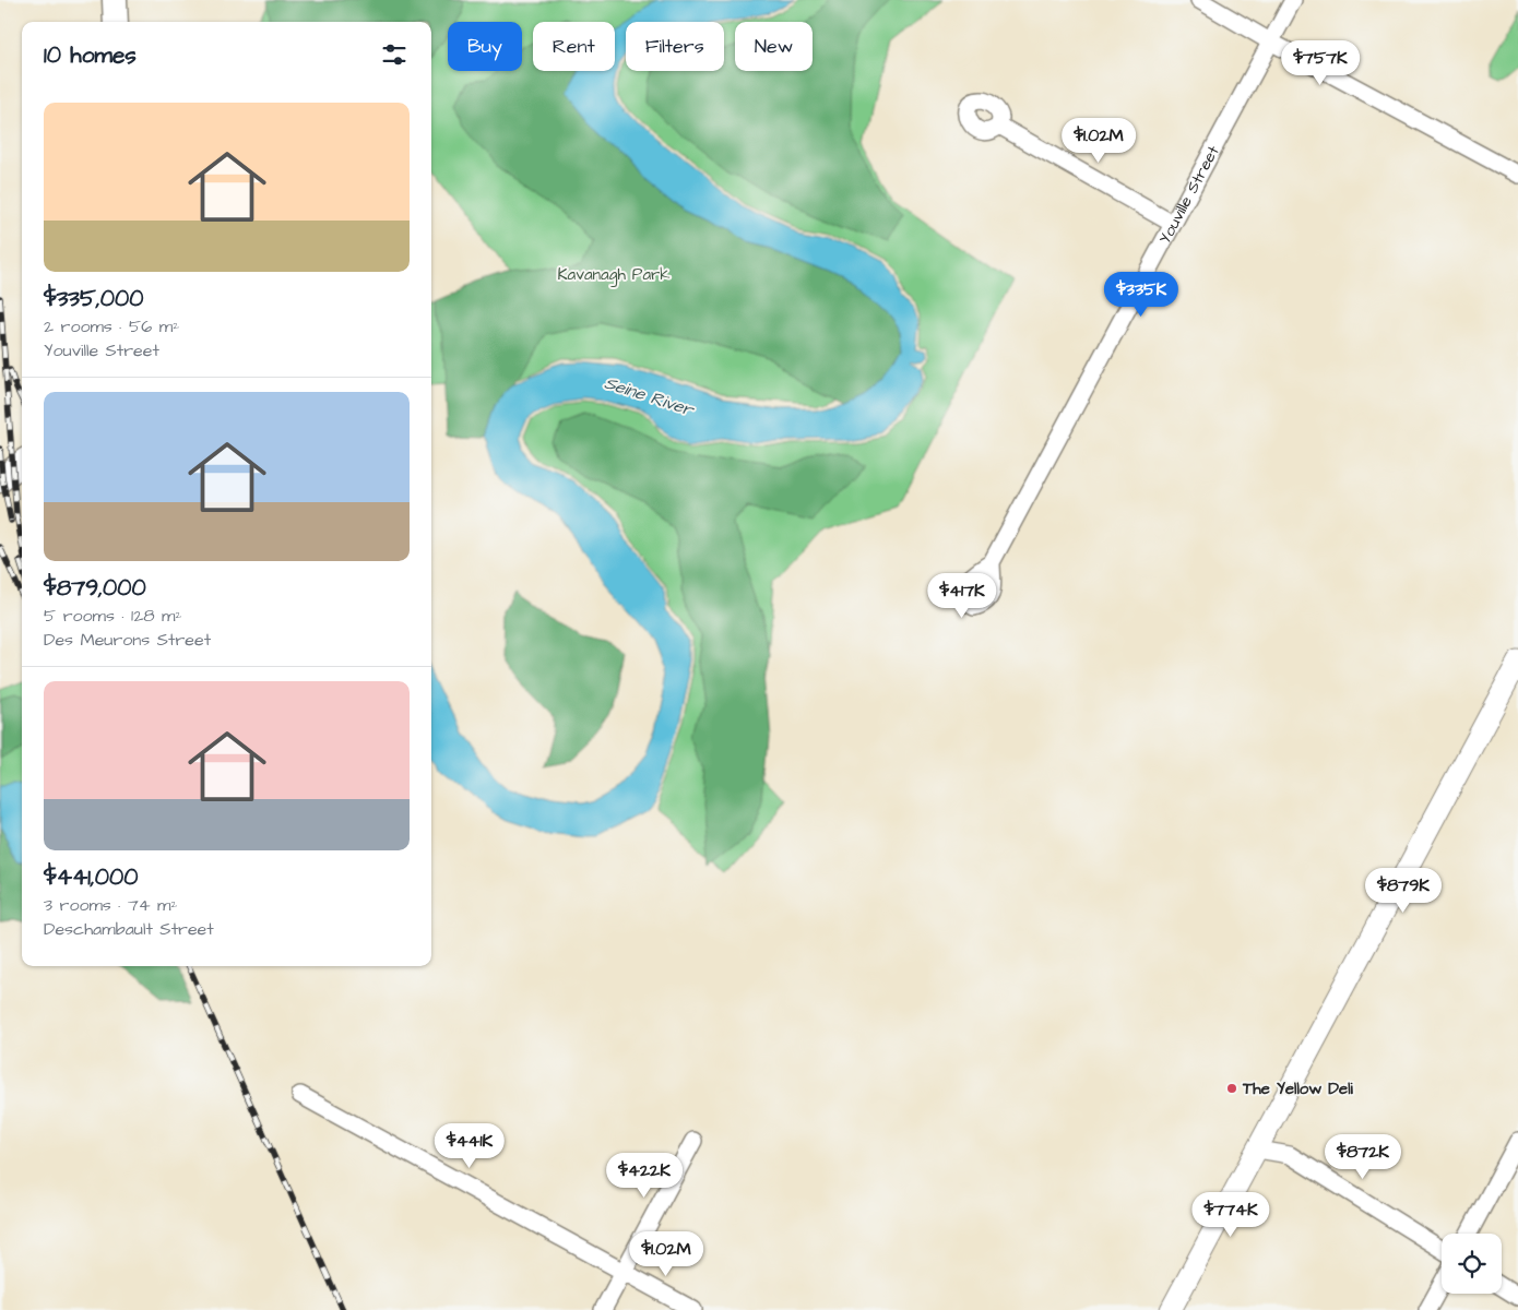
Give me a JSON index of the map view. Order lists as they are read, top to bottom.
{
  "streets": {
    "street": ["Youville Street"]
  },
  "water": ["Seine River"],
  "parks": ["Kavanagh Park"],
  "places": ["The Yellow Deli"],
  "page": {
    "chip": [
      "Buy",
      "Rent",
      "Filters",
      "New"
    ],
    "heading": "10 homes",
    "price": [
      "$757K",
      "$1.02M",
      "$335K",
      "$417K",
      "$879K",
      "$441K",
      "$872K",
      "$422K",
      "$774K",
      "$1.02M"
    ],
    "list": [
      {
        "name": "$335,000",
        "note": "2 rooms · 56 m² · Youville Street"
      },
      {
        "name": "$879,000",
        "note": "5 rooms · 128 m² · Des Meurons Street"
      },
      {
        "name": "$441,000",
        "note": "3 rooms · 74 m² · Deschambault Street"
      }
    ]
  }
}
